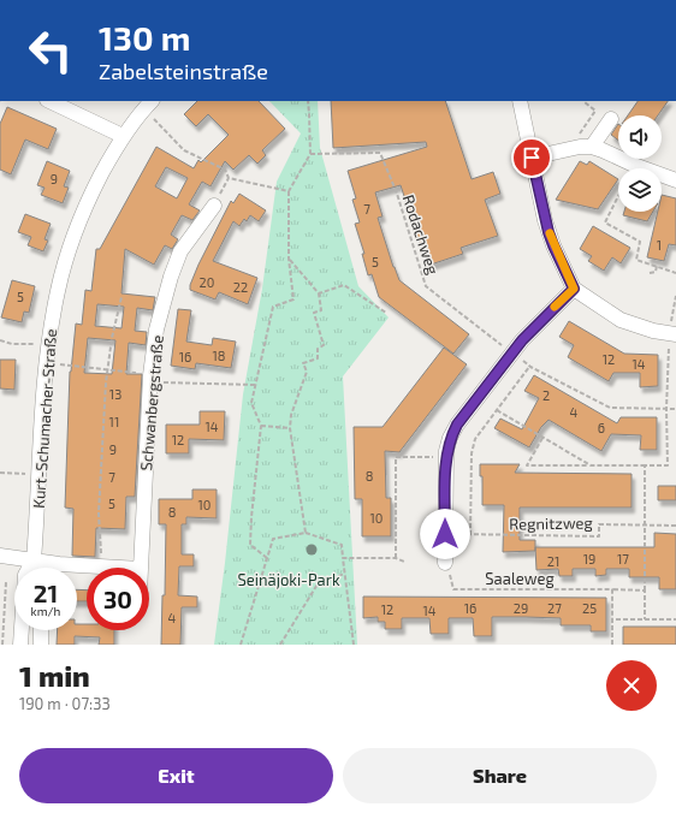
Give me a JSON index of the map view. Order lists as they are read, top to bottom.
{
  "streets": {
    "street": ["Schwanbergstraße", "Kurt-Schumacher-Straße"],
    "path": ["Rodachweg", "Regnitzweg", "Saaleweg"]
  },
  "parks": ["Seinäjoki-Park"],
  "house_numbers": [
    "9",
    "7",
    "1",
    "5",
    "20",
    "22",
    "5",
    "18",
    "16",
    "12",
    "14",
    "13",
    "2",
    "4",
    "11",
    "14",
    "6",
    "12",
    "9",
    "8",
    "7",
    "5",
    "10",
    "8",
    "10",
    "19",
    "17",
    "21",
    "16",
    "29",
    "27",
    "25",
    "12",
    "14",
    "4"
  ],
  "page": {
    "turn": ["130 m", "Zabelsteinstraße"],
    "speed": "21 km/h",
    "limit": "30",
    "heading": ["1 min", "190 m · 07:33"],
    "buttons": ["Exit", "Share"]
  }
}
